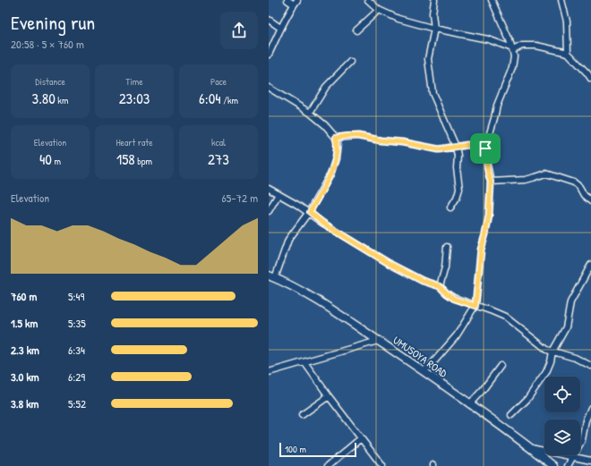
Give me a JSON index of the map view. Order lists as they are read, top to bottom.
{
  "streets": {
    "main road": ["UMUSOYA ROAD"]
  },
  "scale_bar": "100 m",
  "page": {
    "heading": ["Evening run", "20:58 · 5 × 760 m"],
    "stats": [
      ["Distance", "3.80 km"],
      ["Time", "23:03"],
      ["Pace", "6:04 /km"],
      ["Elevation", "40 m"],
      ["Heart rate", "158 bpm"],
      ["kcal", "273"]
    ],
    "chart": ["Elevation", "65–72 m"],
    "list": [
      {
        "name": "760 m",
        "note": "5:49"
      },
      {
        "name": "1.5 km",
        "note": "5:35"
      },
      {
        "name": "2.3 km",
        "note": "6:34"
      },
      {
        "name": "3.0 km",
        "note": "6:29"
      },
      {
        "name": "3.8 km",
        "note": "5:52"
      }
    ],
    "scale": "100 m"
  }
}
